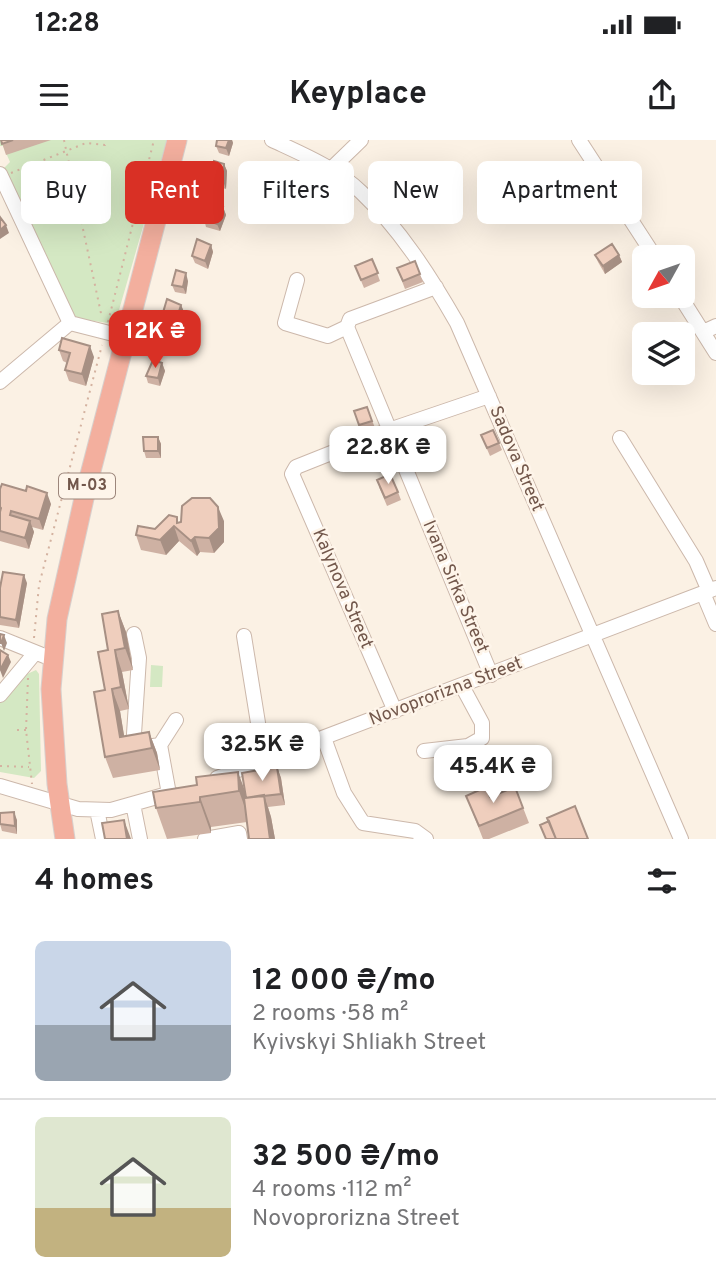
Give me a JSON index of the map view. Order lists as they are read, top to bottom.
{
  "streets": {
    "highway": ["М-03"],
    "street": [
      "Sadova Street",
      "Ivana Sirka Street",
      "Kalynova Street",
      "Novoprorizna Street"
    ]
  },
  "crossings": [
    ["Sadova Street", "Novoprorizna Street"],
    ["М-03", "Novoprorizna Street"],
    ["Ivana Sirka Street", "Kalynova Street"],
    ["Ivana Sirka Street", "Novoprorizna Street"],
    ["Kalynova Street", "Novoprorizna Street"]
  ],
  "north": "bottom left",
  "page": {
    "status": "12:28",
    "header": "Keyplace",
    "chip": [
      "Buy",
      "Rent",
      "Filters",
      "New",
      "Apartment"
    ],
    "price": [
      "12K ₴",
      "22.8K ₴",
      "32.5K ₴",
      "45.4K ₴"
    ],
    "heading": "4 homes",
    "list": [
      {
        "name": "12 000 ₴/mo",
        "note": "2 rooms · 58 m² · Kyivskyi Shliakh Street"
      },
      {
        "name": "32 500 ₴/mo",
        "note": "4 rooms · 112 m² · Novoprorizna Street"
      }
    ]
  }
}
